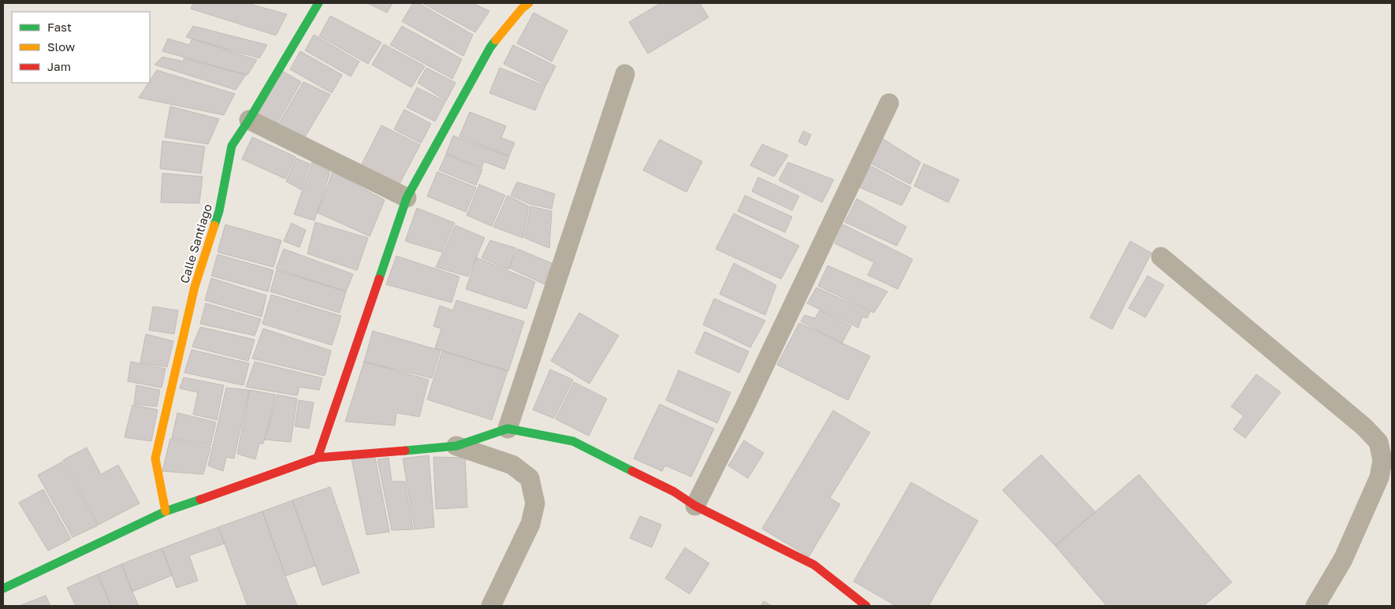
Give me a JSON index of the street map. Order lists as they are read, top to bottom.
{
  "streets": {
    "street": ["Calle Santiago"]
  },
  "legend": ["Fast", "Slow", "Jam"]
}
